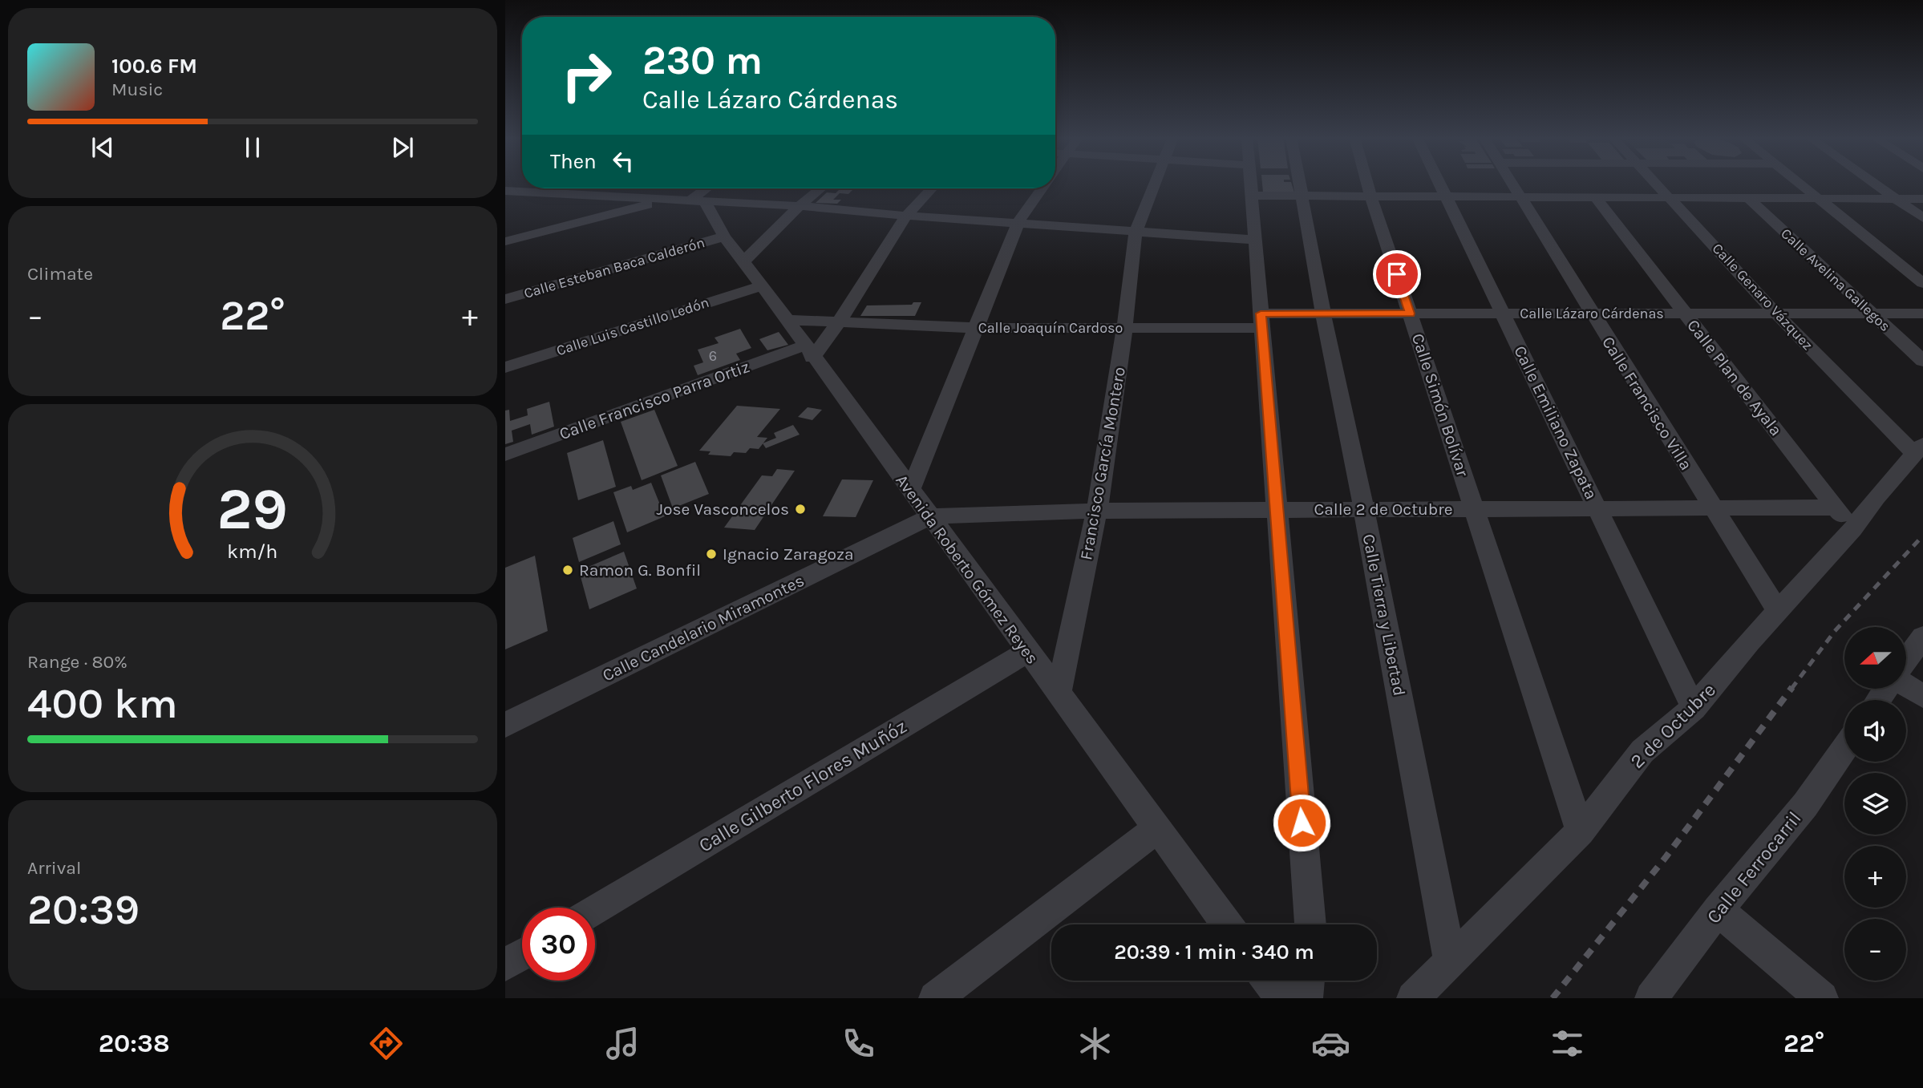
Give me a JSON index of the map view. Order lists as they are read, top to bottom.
{
  "streets": {
    "street": [
      "Calle Esteban Baca Calderón",
      "Calle Avelina Gallegos",
      "Calle Genaro Vázquez",
      "Calle Lázaro Cárdenas",
      "Calle Luis Castillo Ledón",
      "Calle Joaquín Cardoso",
      "Calle Plan de Ayala",
      "Calle Francisco Parra Ortiz",
      "Calle Francisco Villa",
      "Calle Simón Bolívar",
      "Calle Emiliano Zapata",
      "Francisco García Montero",
      "Calle 2 de Octubre",
      "Avenida Roberto Gómez Reyes",
      "Calle Tierra y Libertad",
      "Calle Candelario Miramontes",
      "2 de Octubre",
      "Calle Gilberto Flores Muñóz",
      "Calle Ferrocarril"
    ]
  },
  "crossings": [
    ["Calle Esteban Baca Calderón", "Avenida Roberto Gómez Reyes"],
    ["Calle Avelina Gallegos", "Calle Lázaro Cárdenas"],
    ["Calle Genaro Vázquez", "Calle Lázaro Cárdenas"],
    ["Calle Genaro Vázquez", "2 de Octubre"],
    ["Calle Lázaro Cárdenas", "Calle Joaquín Cardoso"],
    ["Calle Lázaro Cárdenas", "Calle Plan de Ayala"],
    ["Calle Lázaro Cárdenas", "Calle Francisco Villa"],
    ["Calle Lázaro Cárdenas", "Calle Simón Bolívar"],
    ["Calle Lázaro Cárdenas", "Calle Emiliano Zapata"],
    ["Calle Lázaro Cárdenas", "Calle Tierra y Libertad"],
    ["Calle Luis Castillo Ledón", "Avenida Roberto Gómez Reyes"],
    ["Calle Joaquín Cardoso", "Francisco García Montero"],
    ["Calle Joaquín Cardoso", "Avenida Roberto Gómez Reyes"],
    ["Calle Plan de Ayala", "Calle 2 de Octubre"],
    ["Calle Plan de Ayala", "2 de Octubre"],
    ["Calle Francisco Parra Ortiz", "Avenida Roberto Gómez Reyes"],
    ["Calle Francisco Villa", "Calle 2 de Octubre"],
    ["Calle Francisco Villa", "2 de Octubre"],
    ["Calle Simón Bolívar", "Calle 2 de Octubre"],
    ["Calle Simón Bolívar", "2 de Octubre"],
    ["Calle Emiliano Zapata", "Calle 2 de Octubre"],
    ["Calle Emiliano Zapata", "2 de Octubre"],
    ["Francisco García Montero", "Calle 2 de Octubre"],
    ["Francisco García Montero", "Avenida Roberto Gómez Reyes"],
    ["Calle 2 de Octubre", "Avenida Roberto Gómez Reyes"],
    ["Calle 2 de Octubre", "Calle Tierra y Libertad"],
    ["Calle 2 de Octubre", "Calle Candelario Miramontes"],
    ["Avenida Roberto Gómez Reyes", "Calle Candelario Miramontes"],
    ["Avenida Roberto Gómez Reyes", "Calle Gilberto Flores Muñóz"],
    ["Calle Tierra y Libertad", "2 de Octubre"]
  ],
  "places": ["Jose Vasconcelos", "Ignacio Zaragoza", "Ramon G. Bonfil"],
  "house_numbers": ["6"],
  "north": "left",
  "page": {
    "turn": ["230 m", "Calle Lázaro Cárdenas"],
    "song": ["100.6 FM", "Music"],
    "then": "Then",
    "tile": [
      "Climate",
      ["Range · 80%", "400 km"],
      ["Arrival", "20:39"]
    ],
    "heat": ["−", "22°", "+"],
    "map_buttons": ["+", "−"],
    "limit": "30",
    "trip": "20:39 · 1 min · 340 m",
    "tabs": ["20:38", "22°"],
    "gauge": ["29", "km/h"]
  }
}
